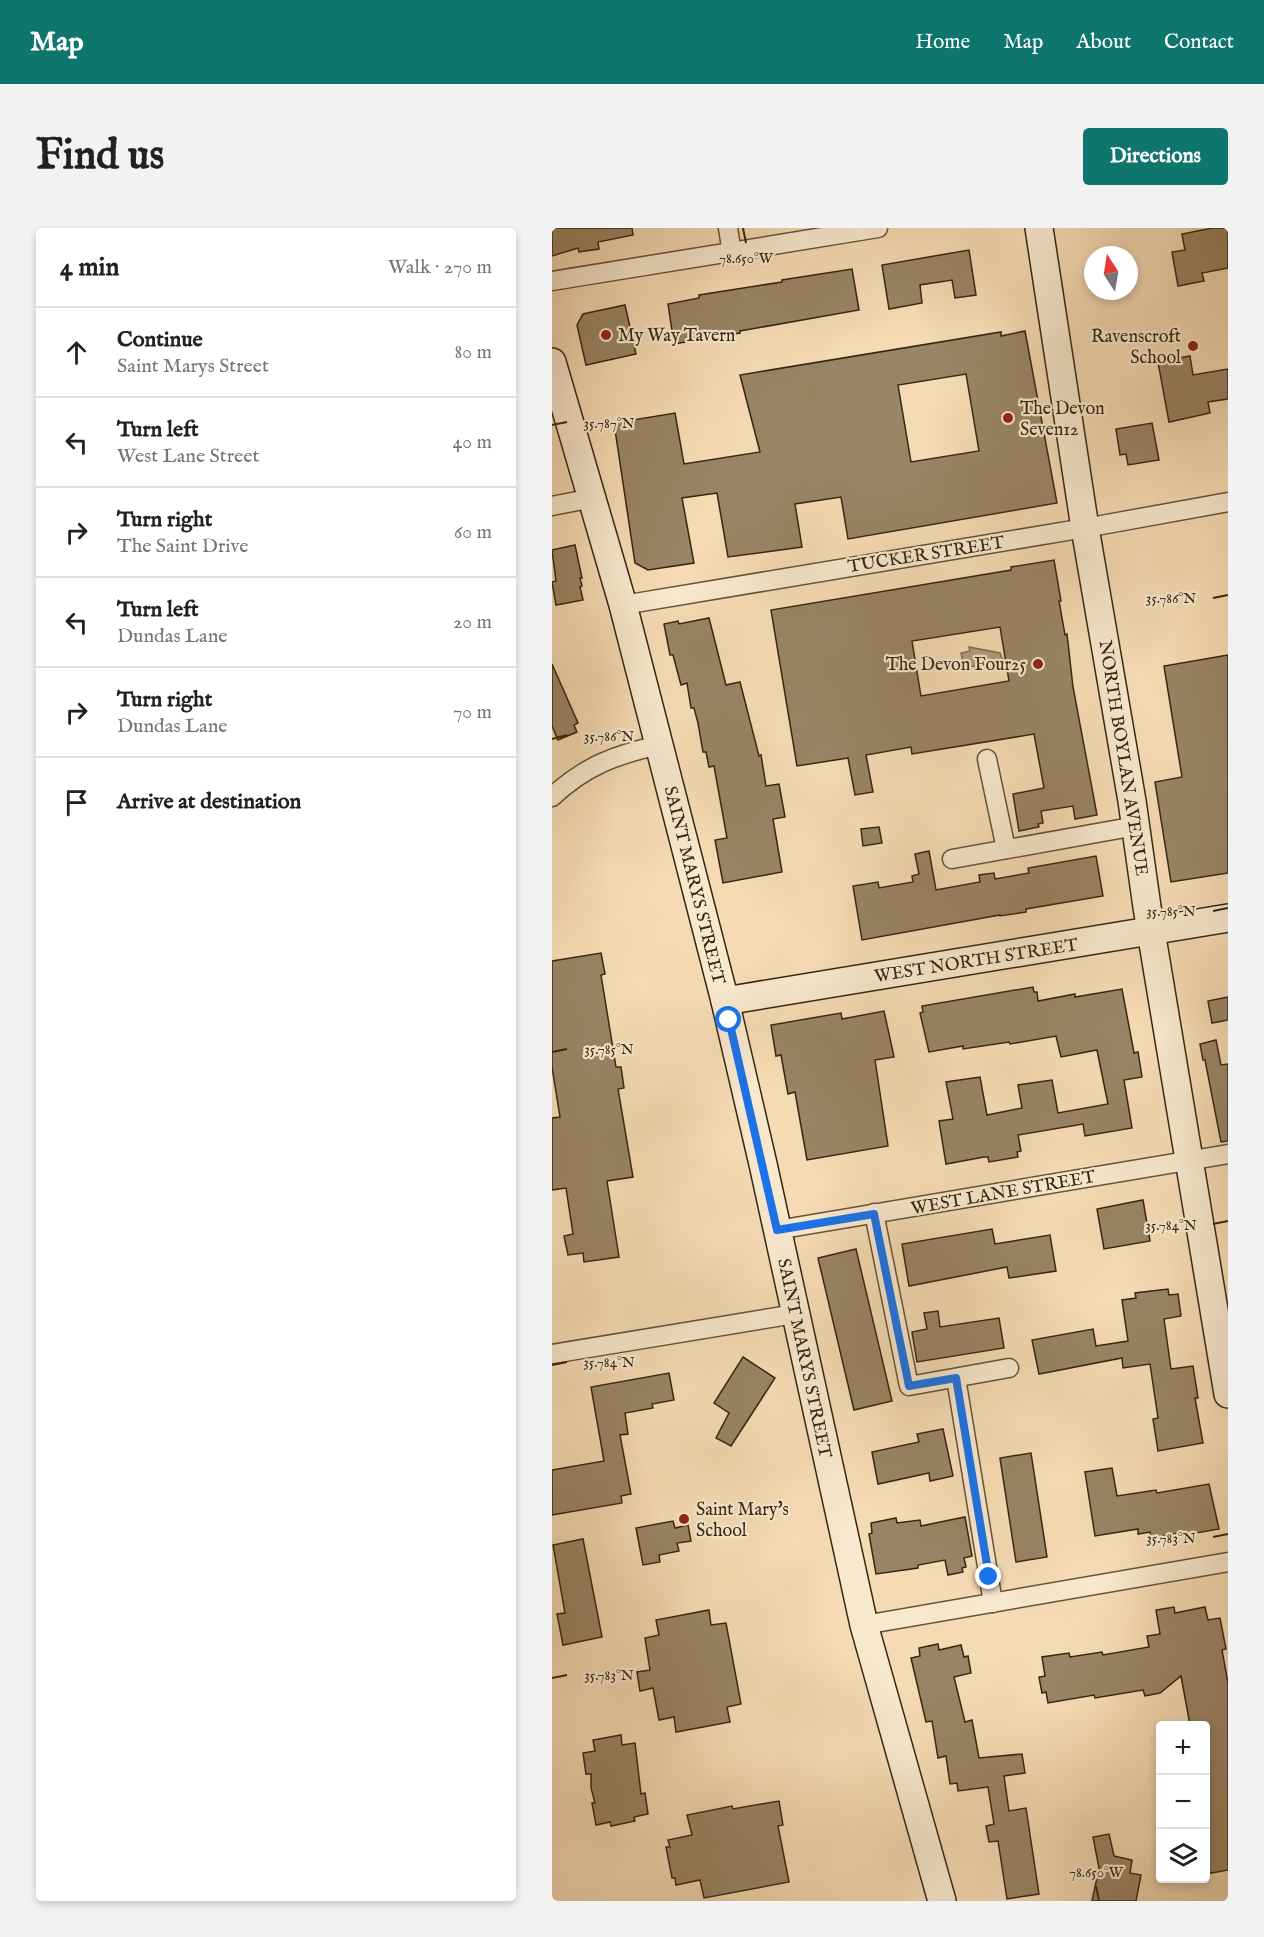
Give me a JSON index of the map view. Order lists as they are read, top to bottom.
{
  "streets": {
    "street": [
      "TUCKER STREET",
      "NORTH BOYLAN AVENUE",
      "SAINT MARYS STREET",
      "WEST NORTH STREET",
      "WEST LANE STREET"
    ]
  },
  "crossings": [
    ["TUCKER STREET", "NORTH BOYLAN AVENUE"],
    ["TUCKER STREET", "SAINT MARYS STREET"],
    ["NORTH BOYLAN AVENUE", "WEST NORTH STREET"],
    ["NORTH BOYLAN AVENUE", "WEST LANE STREET"],
    ["SAINT MARYS STREET", "WEST NORTH STREET"],
    ["SAINT MARYS STREET", "WEST LANE STREET"]
  ],
  "places": [
    "My Way Tavern",
    "Ravenscroft School",
    "The Devon Seven12",
    "The Devon Four25",
    "Saint Mary's School"
  ],
  "north": "top",
  "page": {
    "header": "Map",
    "nav": [
      "Home",
      "Map",
      "About",
      "Contact"
    ],
    "buttons": "Directions",
    "title": "Find us",
    "heading": ["4 min", "Walk · 270 m"],
    "list": [
      ["Continue", "Saint Marys Street", "80 m"],
      ["Turn left", "West Lane Street", "40 m"],
      ["Turn right", "The Saint Drive", "60 m"],
      ["Turn left", "Dundas Lane", "20 m"],
      ["Turn right", "Dundas Lane", "70 m"],
      "Arrive at destination"
    ],
    "map_buttons": ["+", "−"]
  },
  "coordinates": [
    "78.650°W",
    "35.787°N",
    "35.786°N",
    "35.785°N",
    "35.784°N",
    "35.783°N"
  ]
}
